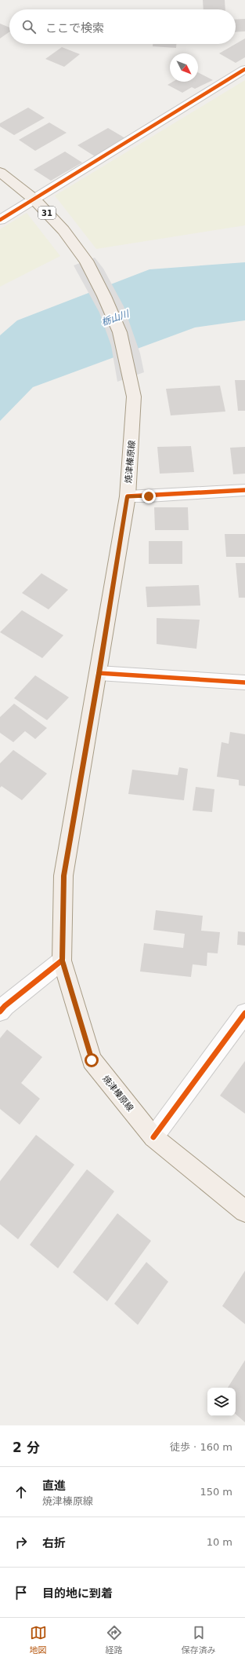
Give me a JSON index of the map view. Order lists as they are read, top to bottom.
{
  "streets": {
    "main road": ["31", "焼津榛原線"]
  },
  "water": ["栃山川"],
  "north": "bottom right",
  "page": {
    "search": "ここで検索",
    "heading": ["2 分", "徒歩 · 160 m"],
    "list": [
      ["直進", "焼津榛原線", "150 m"],
      ["右折", "10 m"],
      "目的地に到着"
    ],
    "nav": ["地図", "経路", "保存済み"]
  }
}
